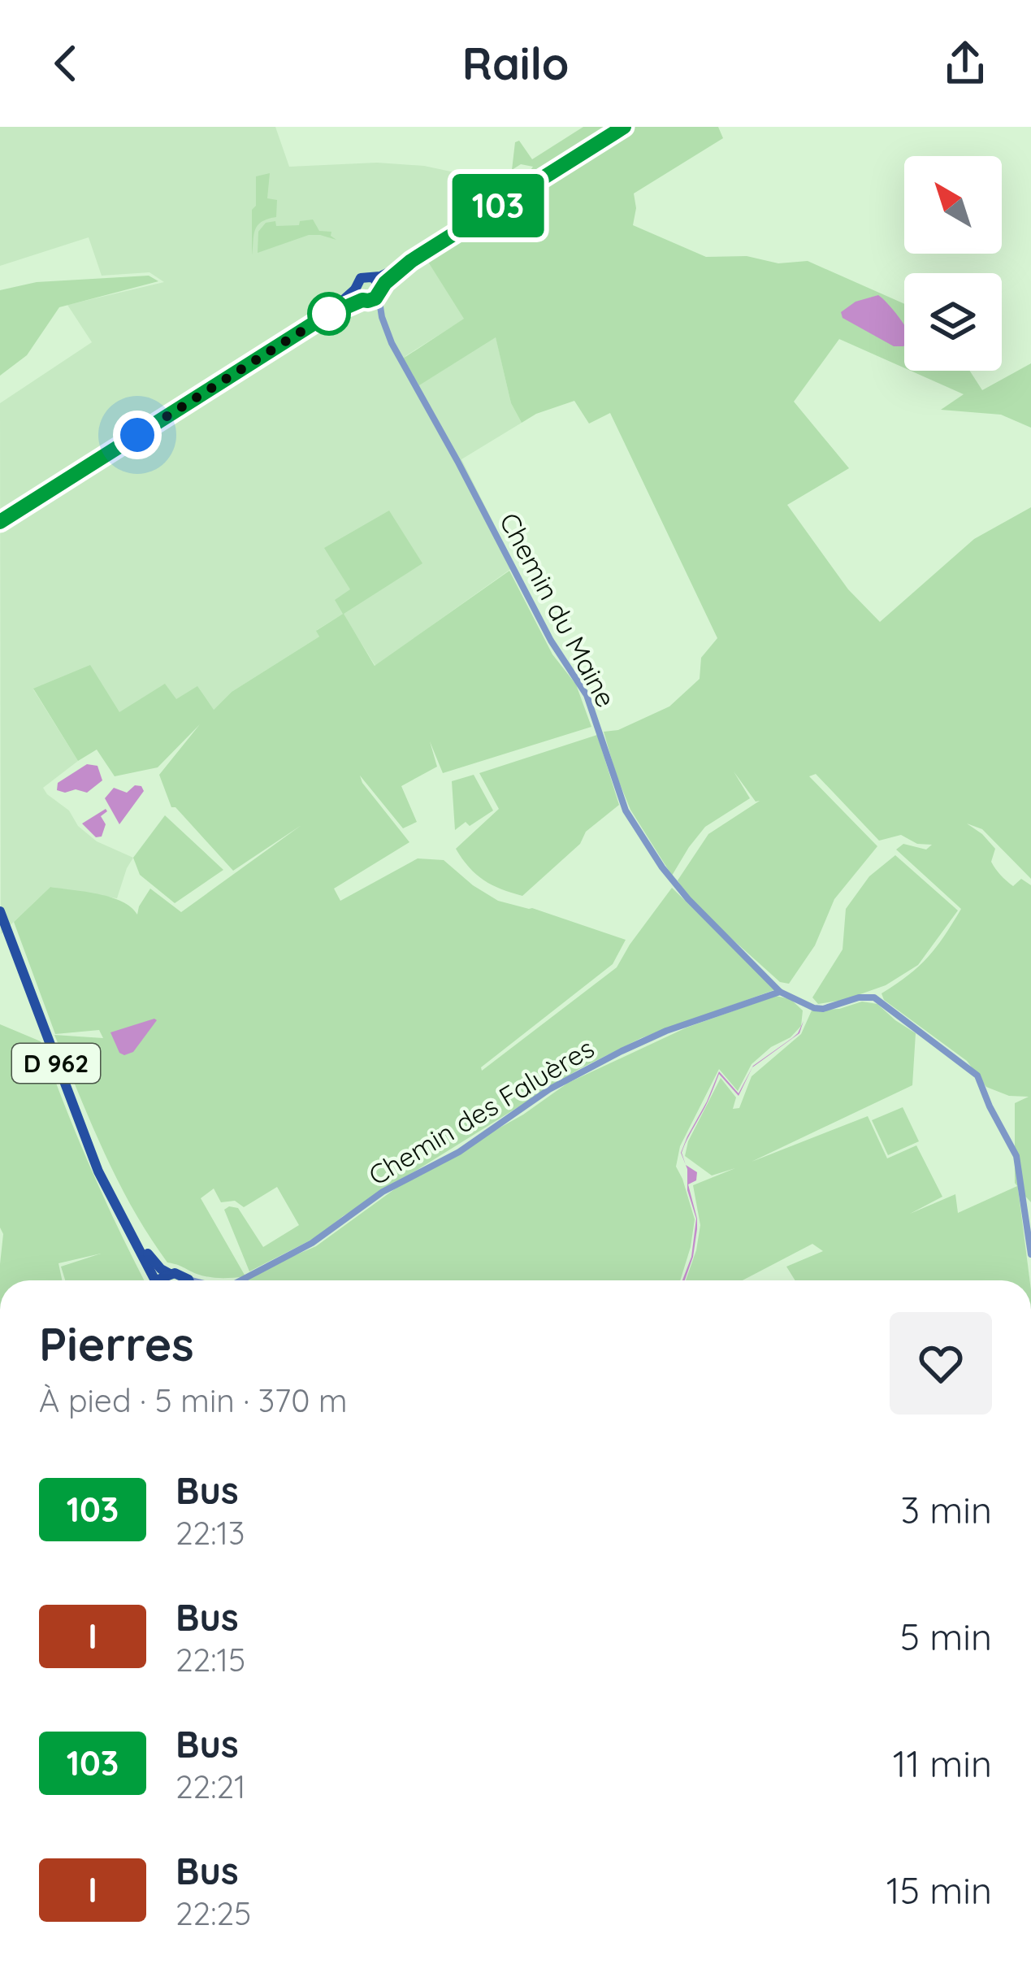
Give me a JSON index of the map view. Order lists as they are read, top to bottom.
{
  "streets": {
    "main road": ["D 962"],
    "street": ["Chemin du Maine", "Chemin des Faluères"]
  },
  "crossings": [
    ["Chemin du Maine", "Chemin des Faluères"]
  ],
  "lines": ["bus line 103"],
  "north": "top left",
  "page": {
    "header": "Railo",
    "on_map": "103",
    "heading": ["Pierres", "À pied · 5 min · 370 m"],
    "list": [
      {
        "mark": "103",
        "name": "Bus",
        "note": "22:13",
        "value": "3 min"
      },
      {
        "mark": "I",
        "name": "Bus",
        "note": "22:15",
        "value": "5 min"
      },
      {
        "mark": "103",
        "name": "Bus",
        "note": "22:21",
        "value": "11 min"
      },
      {
        "mark": "I",
        "name": "Bus",
        "note": "22:25",
        "value": "15 min"
      }
    ]
  }
}
